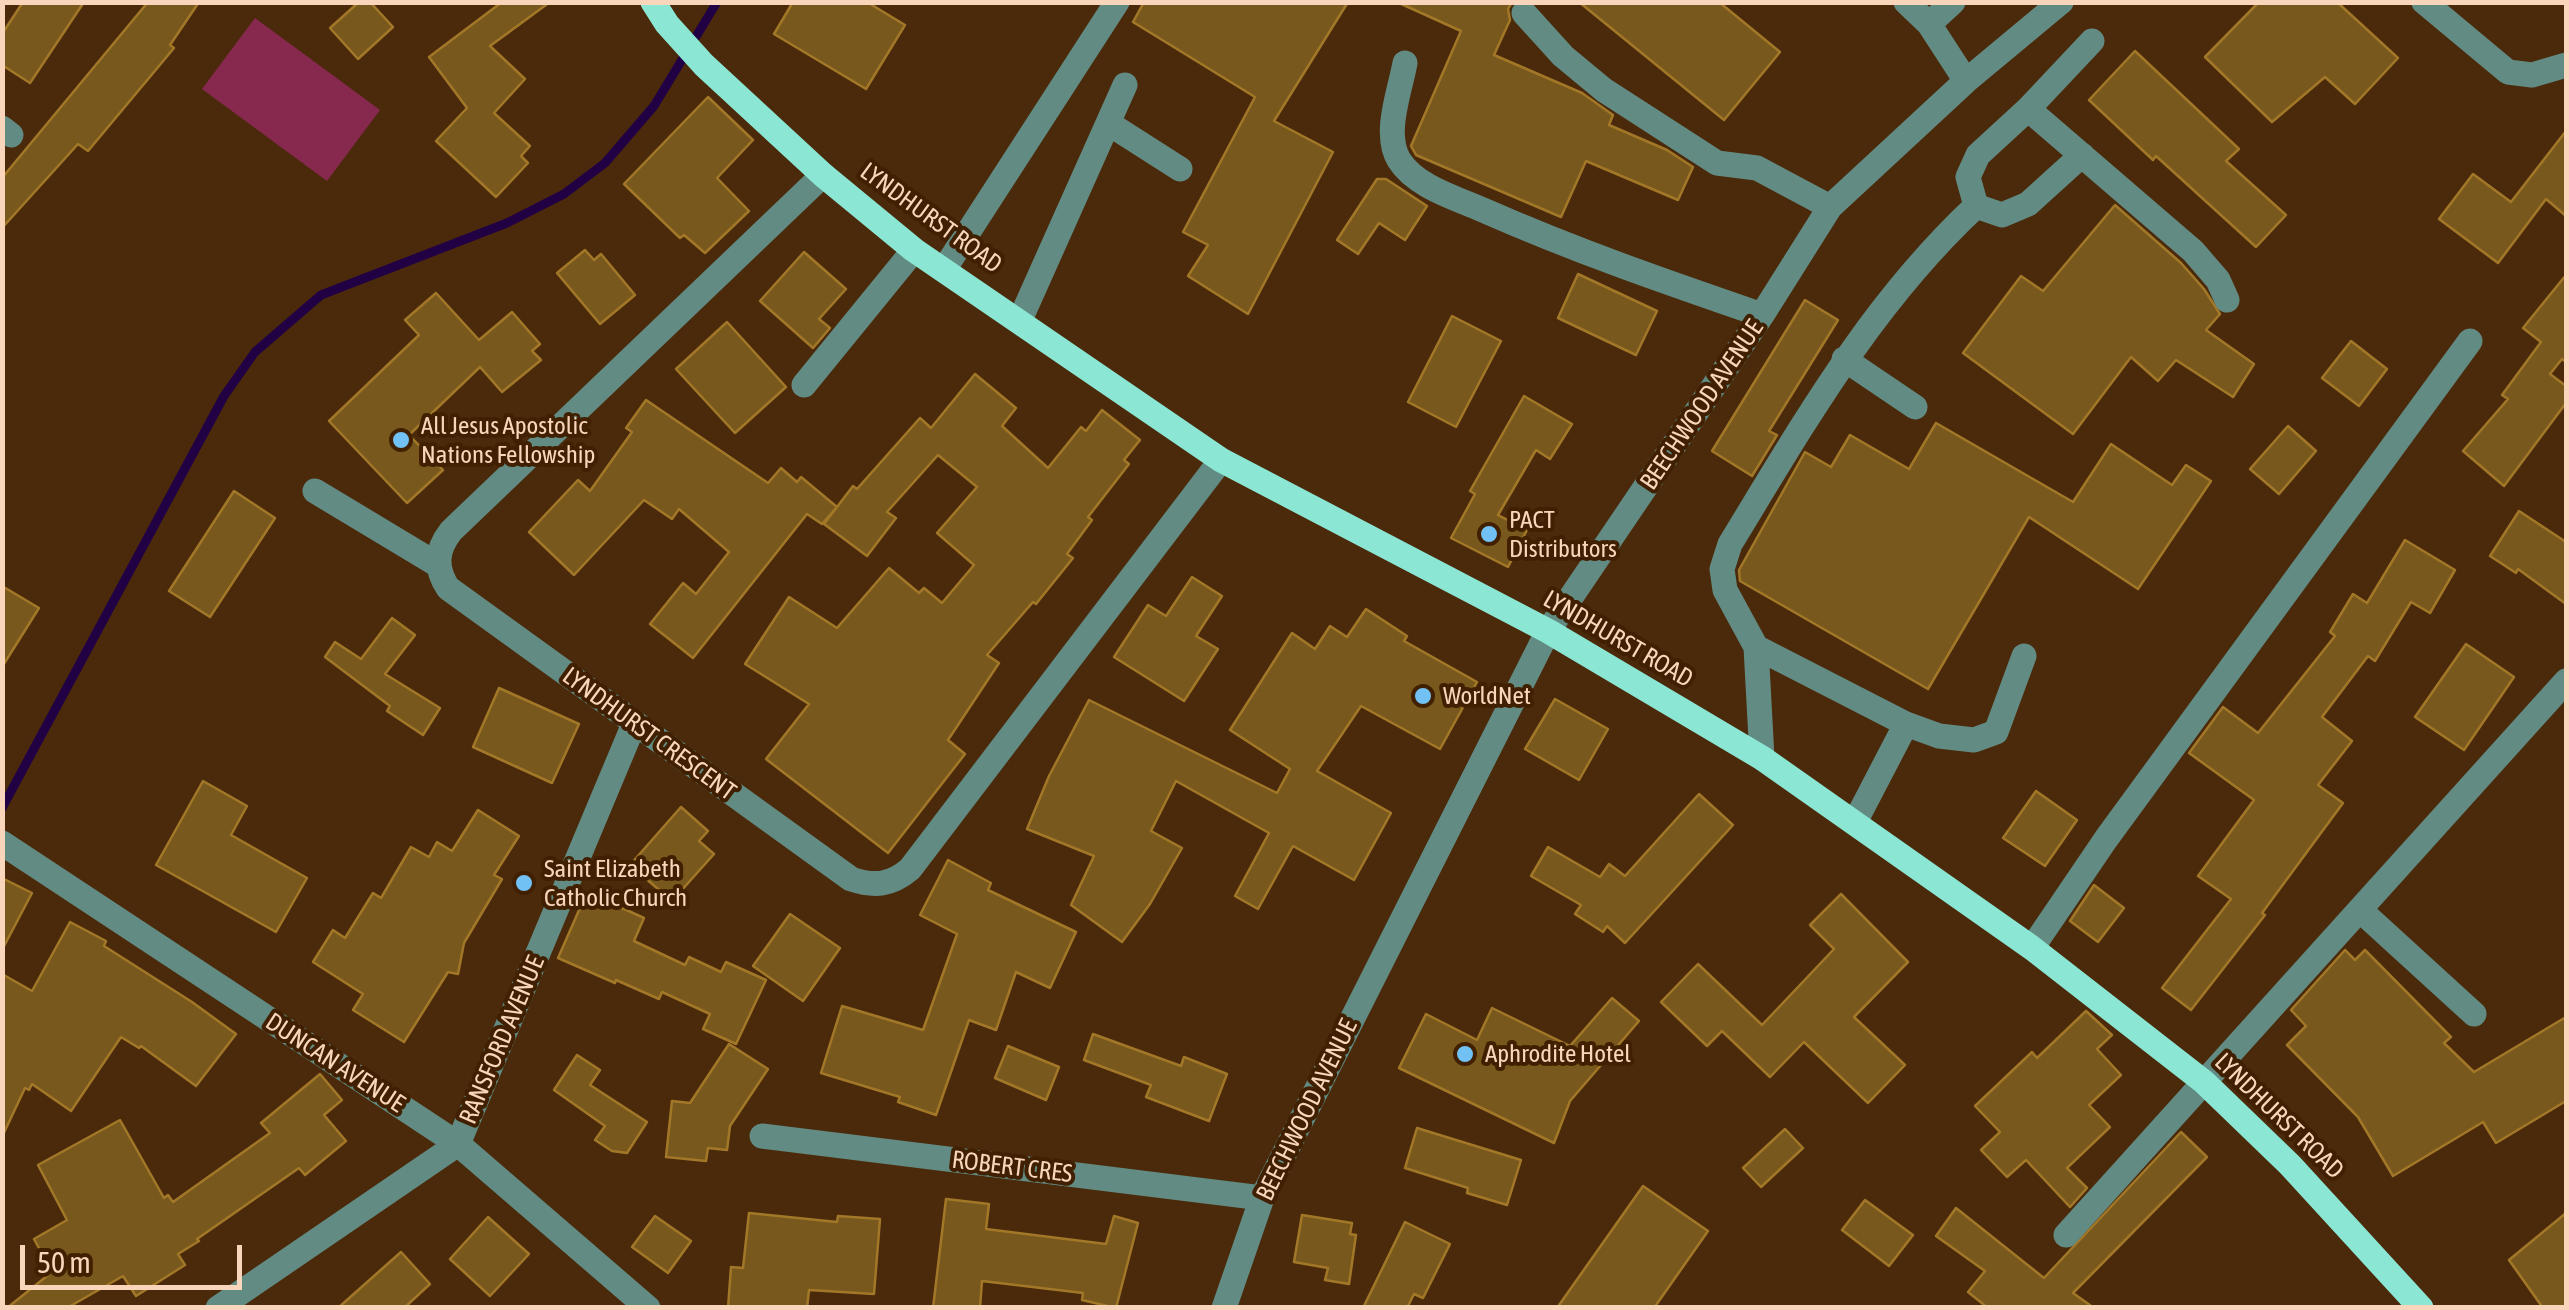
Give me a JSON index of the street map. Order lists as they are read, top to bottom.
{
  "streets": {
    "main road": ["LYNDHURST ROAD"],
    "street": [
      "BEECHWOOD AVENUE",
      "LYNDHURST CRESCENT",
      "RANSFORD AVENUE",
      "DUNCAN AVENUE",
      "ROBERT CRES"
    ]
  },
  "crossings": [
    ["LYNDHURST ROAD", "BEECHWOOD AVENUE"],
    ["LYNDHURST ROAD", "LYNDHURST CRESCENT"],
    ["BEECHWOOD AVENUE", "ROBERT CRES"],
    ["LYNDHURST CRESCENT", "RANSFORD AVENUE"],
    ["RANSFORD AVENUE", "DUNCAN AVENUE"]
  ],
  "places": [
    "All Jesus Apostolic Nations Fellowship",
    "PACT Distributors",
    "WorldNet",
    "Saint Elizabeth Catholic Church",
    "Aphrodite Hotel"
  ],
  "scale_bar": "50 m"
}
